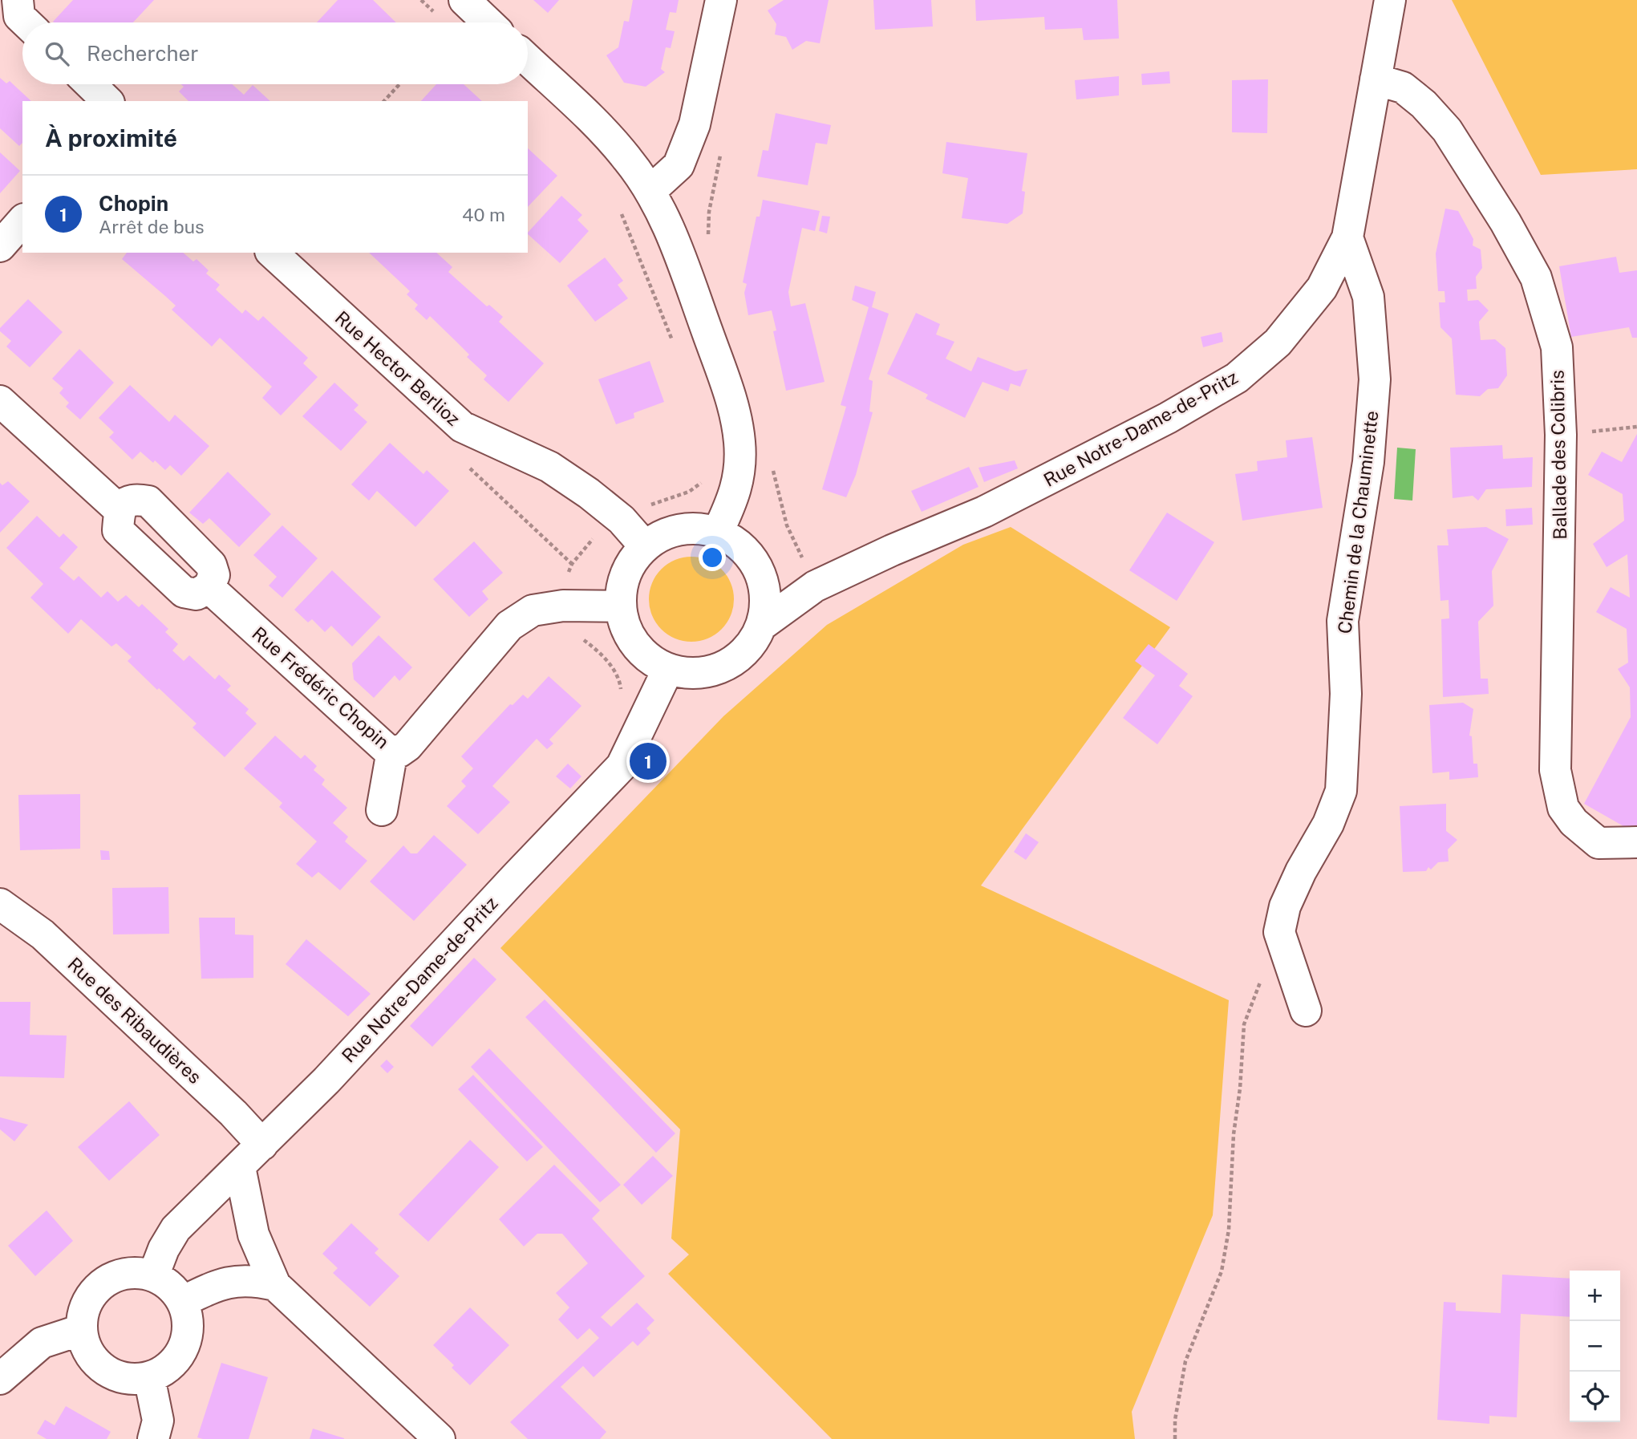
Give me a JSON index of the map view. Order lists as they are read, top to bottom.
{
  "streets": {
    "street": [
      "Rue Hector Berlioz",
      "Rue Notre-Dame-de-Pritz",
      "Ballade des Colibris",
      "Chemin de la Chauminette",
      "Rue Frédéric Chopin",
      "Rue des Ribaudières"
    ]
  },
  "crossings": [
    ["Rue Hector Berlioz", "Rue Notre-Dame-de-Pritz"],
    ["Rue Hector Berlioz", "Rue Frédéric Chopin"],
    ["Rue Notre-Dame-de-Pritz", "Ballade des Colibris"],
    ["Rue Notre-Dame-de-Pritz", "Chemin de la Chauminette"],
    ["Rue Notre-Dame-de-Pritz", "Rue Frédéric Chopin"],
    ["Rue Notre-Dame-de-Pritz", "Rue des Ribaudières"]
  ],
  "page": {
    "search": "Rechercher",
    "heading": "À proximité",
    "list": [
      {
        "mark": "1",
        "name": "Chopin",
        "note": "Arrêt de bus",
        "value": "40 m"
      }
    ],
    "pins": "1",
    "map_buttons": ["+", "−"]
  }
}
